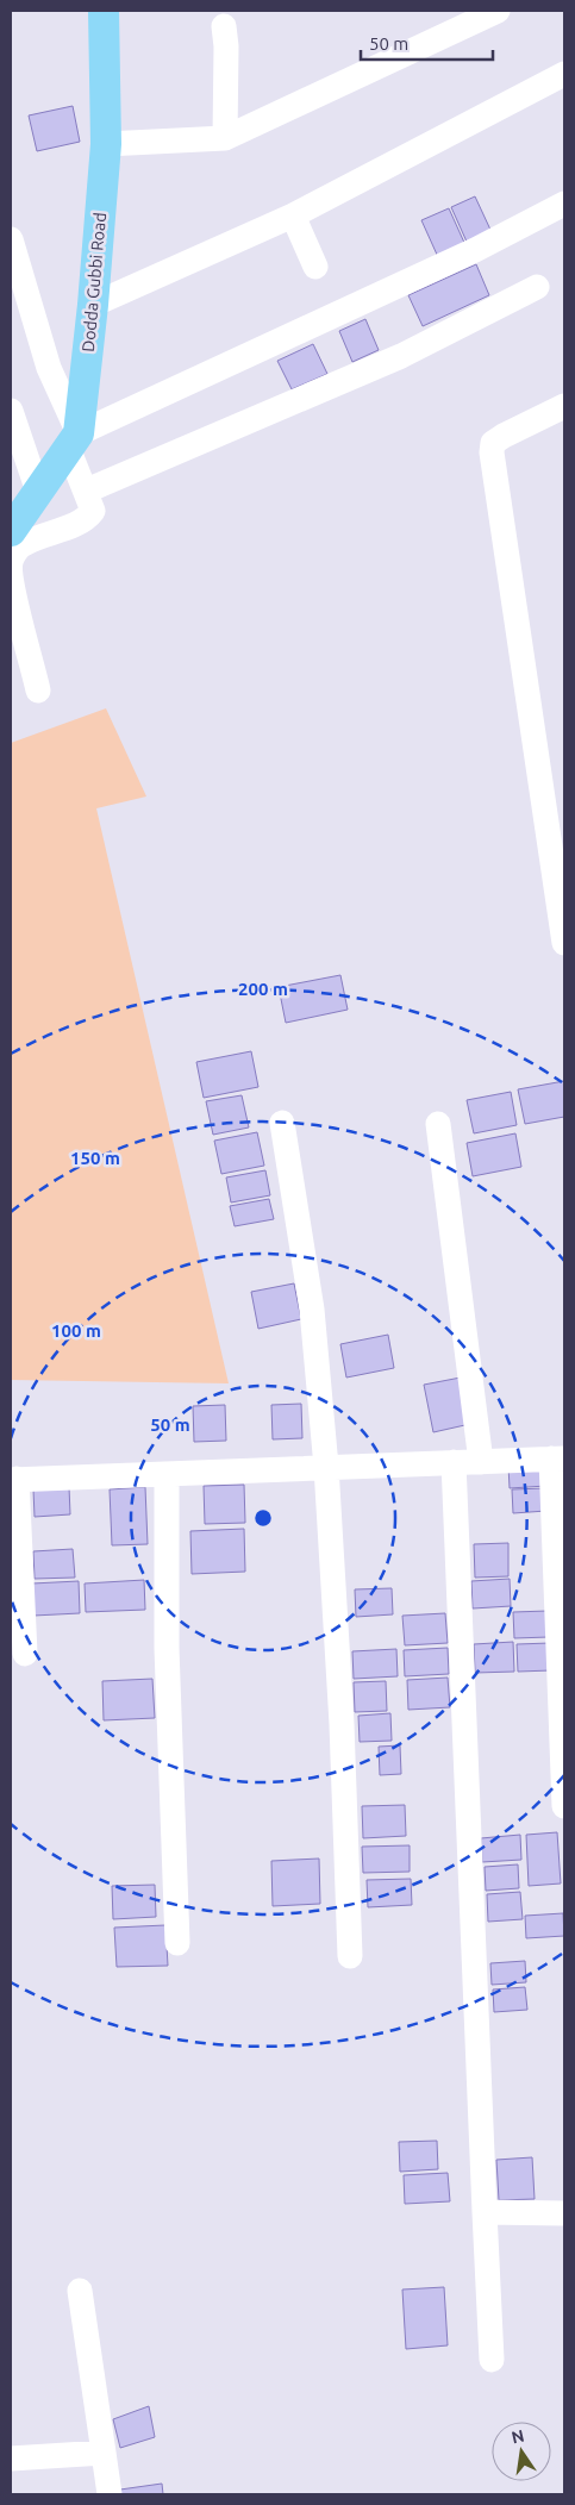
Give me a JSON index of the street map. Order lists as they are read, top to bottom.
{
  "streets": {
    "main road": ["Dodda Gubbi Road"]
  },
  "scale_bar": "50 m",
  "north": "top",
  "rings": [
    "200 m",
    "150 m",
    "100 m",
    "50 m"
  ]
}
